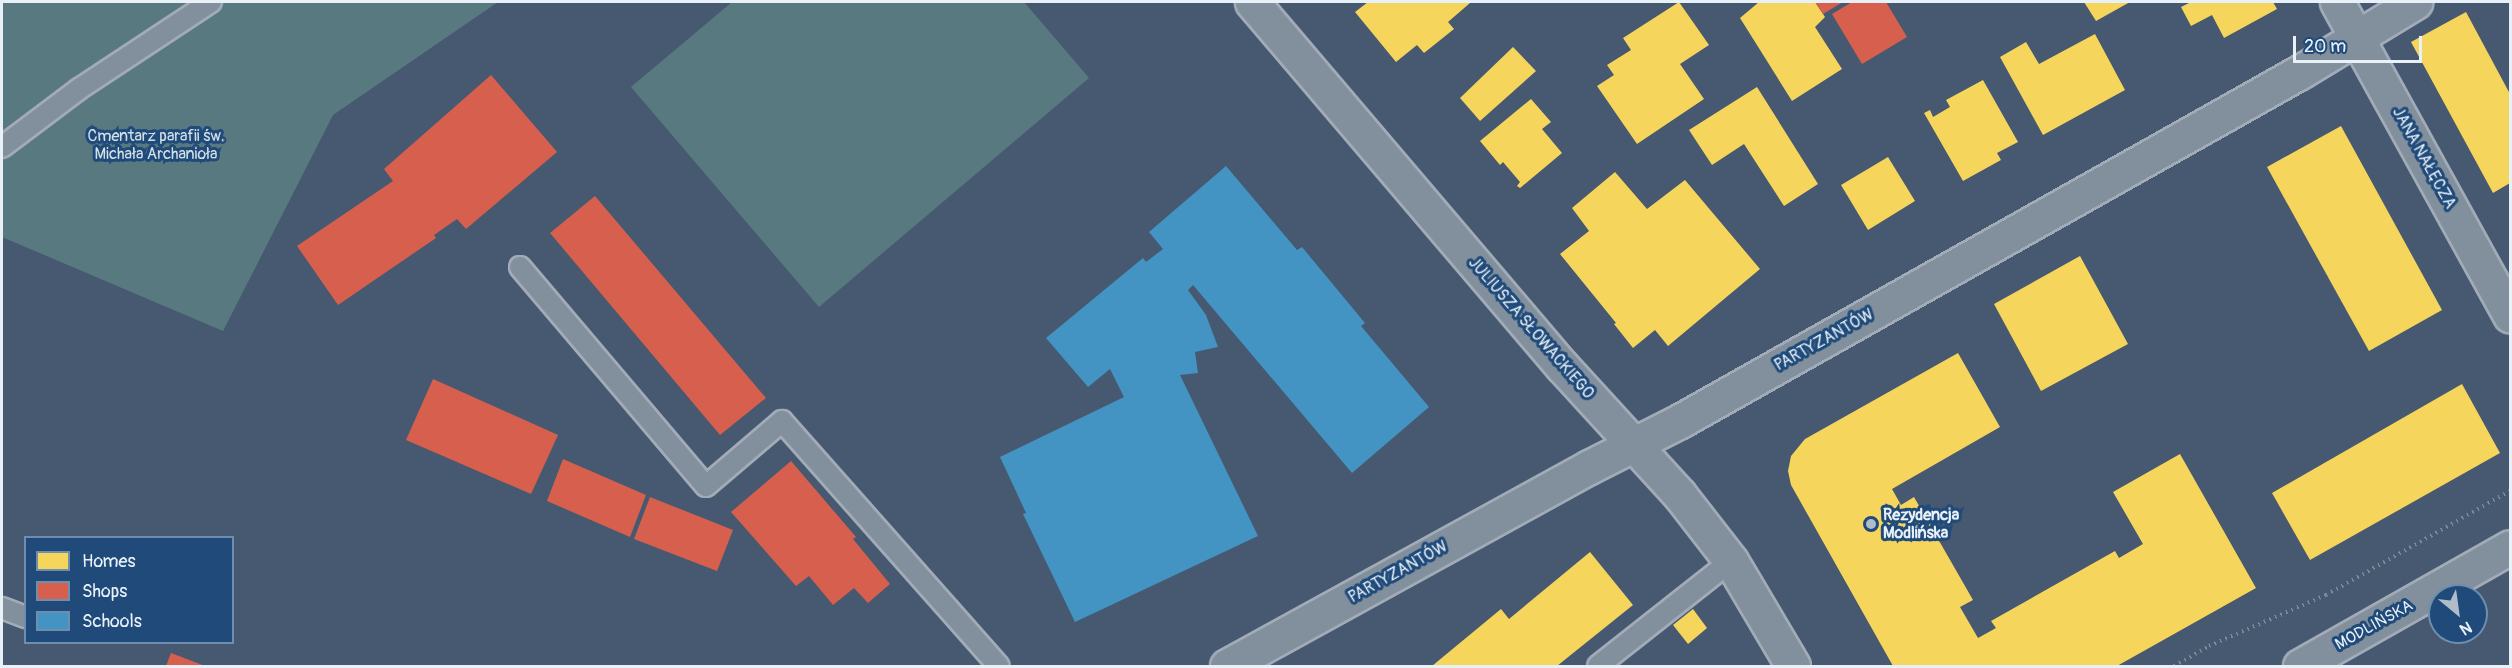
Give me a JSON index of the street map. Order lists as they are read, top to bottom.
{
  "streets": {
    "street": [
      "JANA NAŁĘCZA",
      "JULIUSZA SŁOWACKIEGO",
      "PARTYZANTÓW",
      "MODLIŃSKA"
    ]
  },
  "crossings": [
    ["JANA NAŁĘCZA", "PARTYZANTÓW"],
    ["JULIUSZA SŁOWACKIEGO", "PARTYZANTÓW"]
  ],
  "parks": ["Cmentarz parafii św. Michała Archanioła"],
  "places": ["Rezydencja Modlińska"],
  "legend": ["Homes", "Shops", "Schools"],
  "scale_bar": "20 m",
  "north": "bottom right"
}
